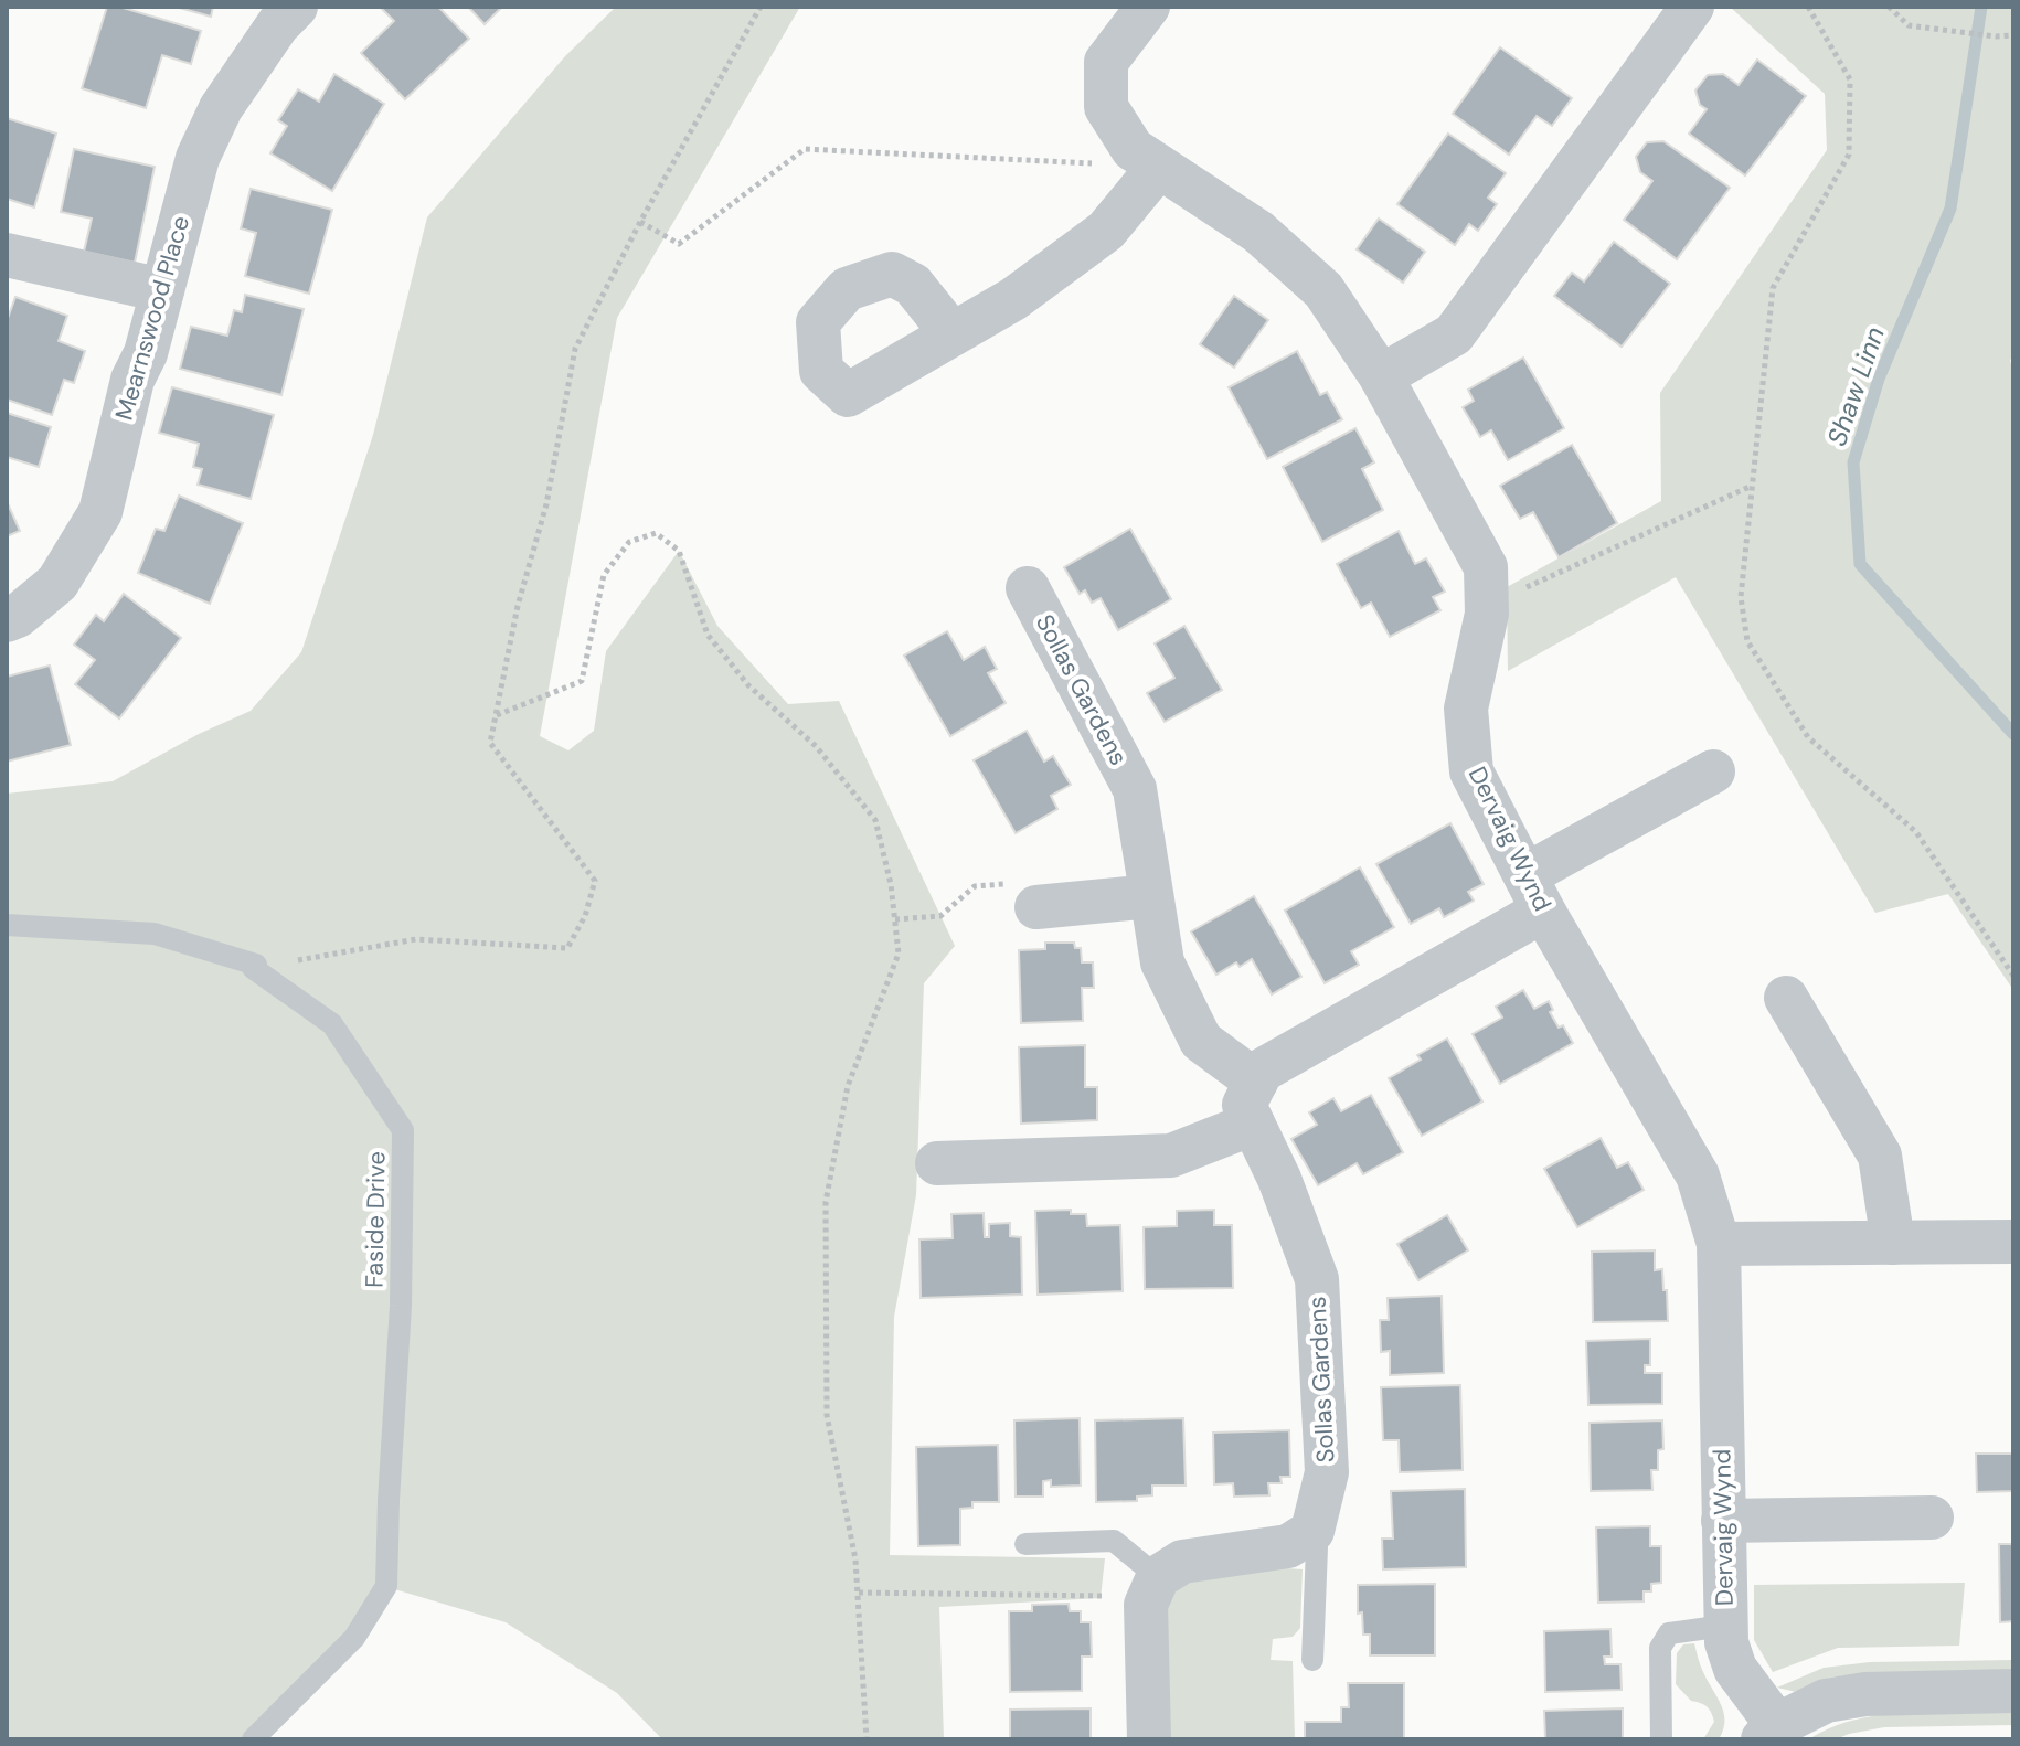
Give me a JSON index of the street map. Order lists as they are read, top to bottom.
{
  "streets": {
    "street": ["Mearnswood Place", "Sollas Gardens", "Dervaig Wynd"],
    "lane": ["Faside Drive"]
  },
  "water": ["Shaw Linn"]
}
